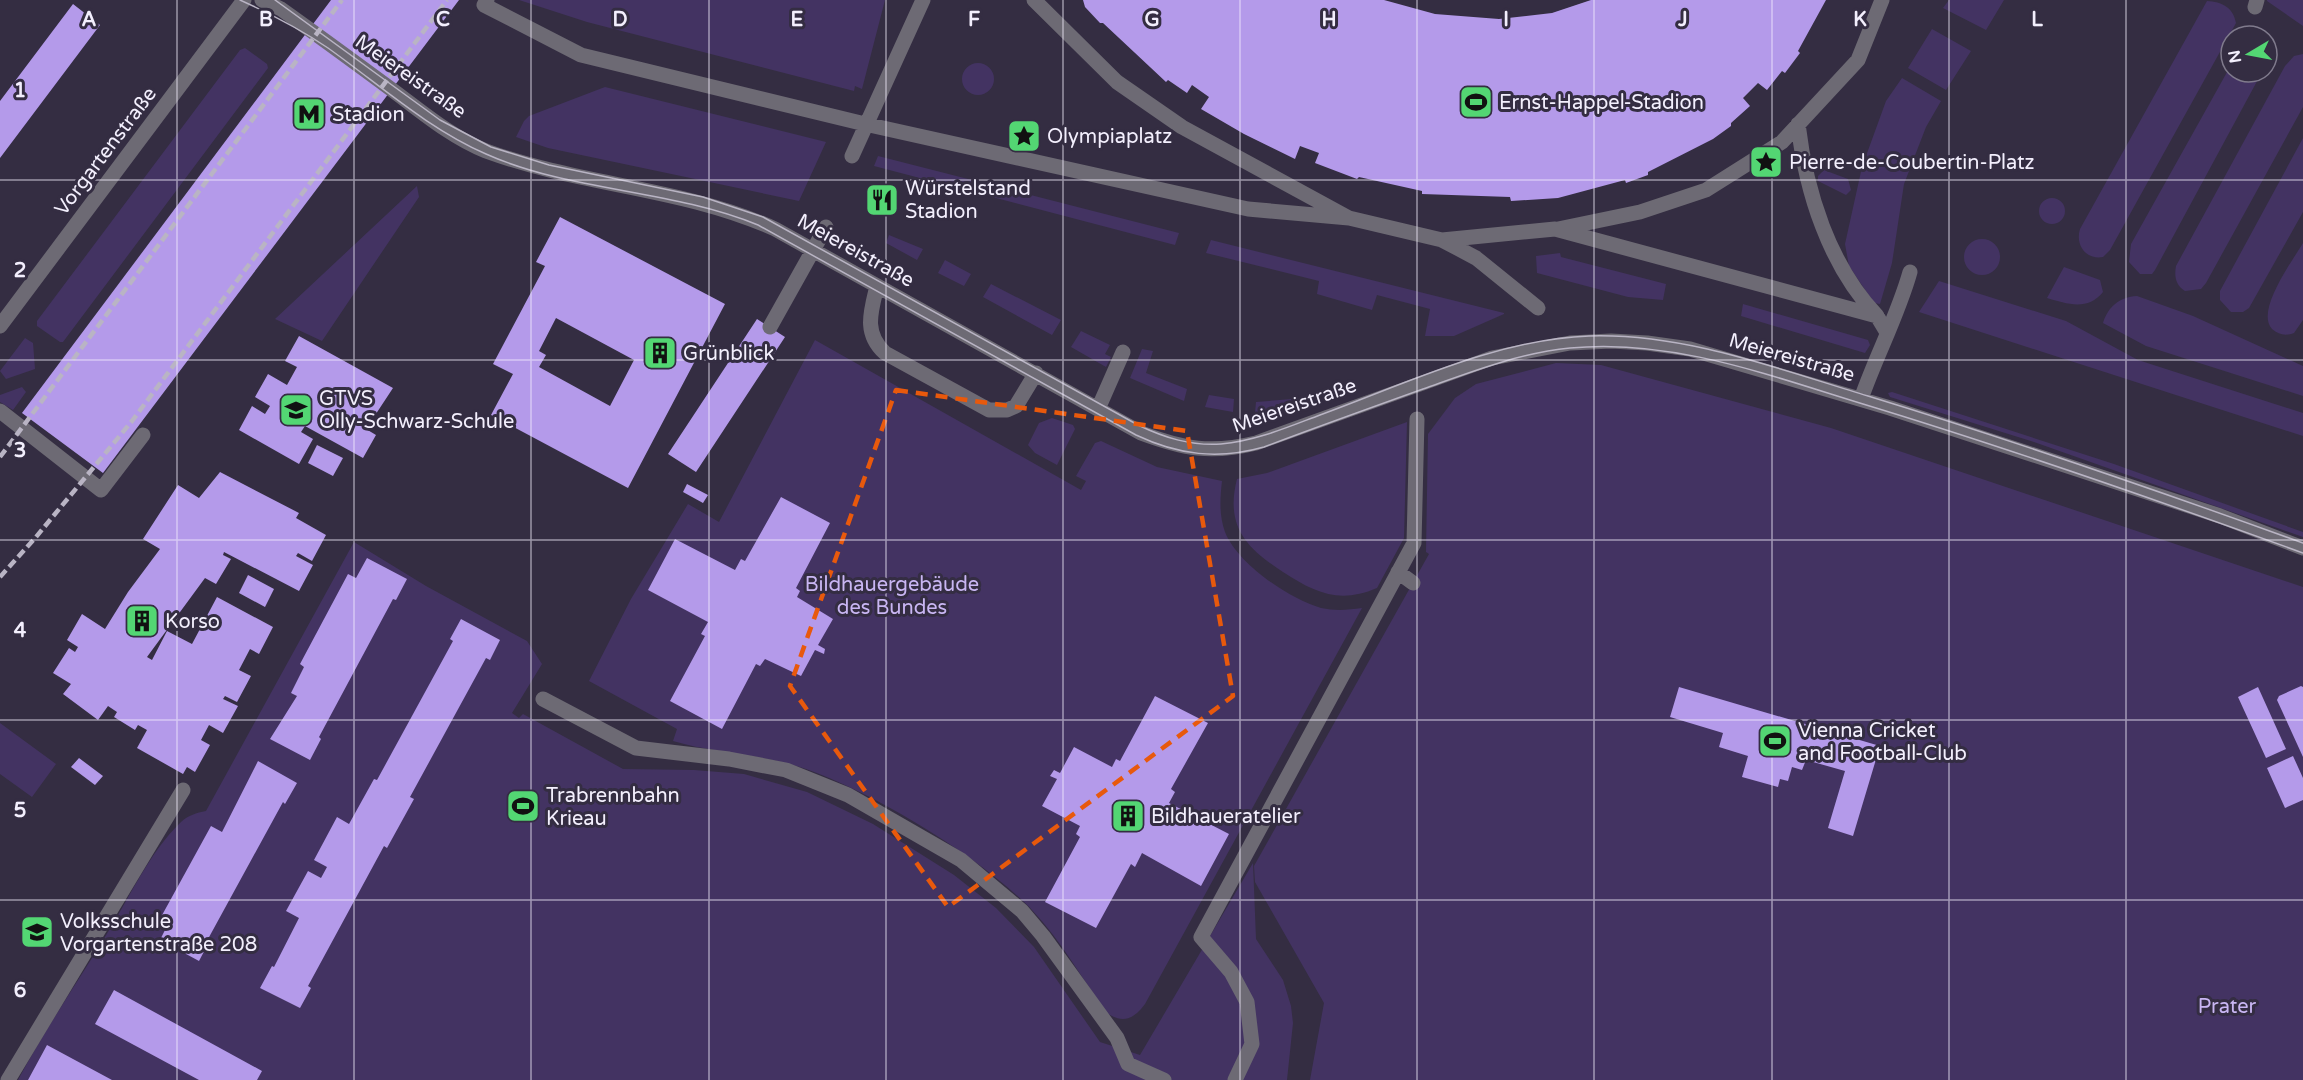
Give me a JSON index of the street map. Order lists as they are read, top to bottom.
{
  "streets": {
    "street": ["Meiereistraße", "Vorgartenstraße"]
  },
  "parks": ["Bildhauergebäude des Bundes", "Prater"],
  "places": {
    "sports": ["Ernst-Happel-Stadion", "Vienna Cricket and Football-Club", "Trabrennbahn Krieau"],
    "metro station": ["Stadion"],
    "place": ["Olympiaplatz", "Pierre-de-Coubertin-Platz"],
    "restaurant": ["Würstelstand Stadion"],
    "building": ["Grünblick", "Korso", "Bildhaueratelier"],
    "school or university": ["GTVS Olly-Schwarz-Schule", "Volksschule Vorgartenstraße 208"]
  },
  "north": "left",
  "grid": {
    "columns": [
      "A",
      "B",
      "C",
      "D",
      "E",
      "F",
      "G",
      "H",
      "I",
      "J",
      "K",
      "L"
    ],
    "rows": [
      "1",
      "2",
      "3",
      "4",
      "5",
      "6"
    ]
  }
}
